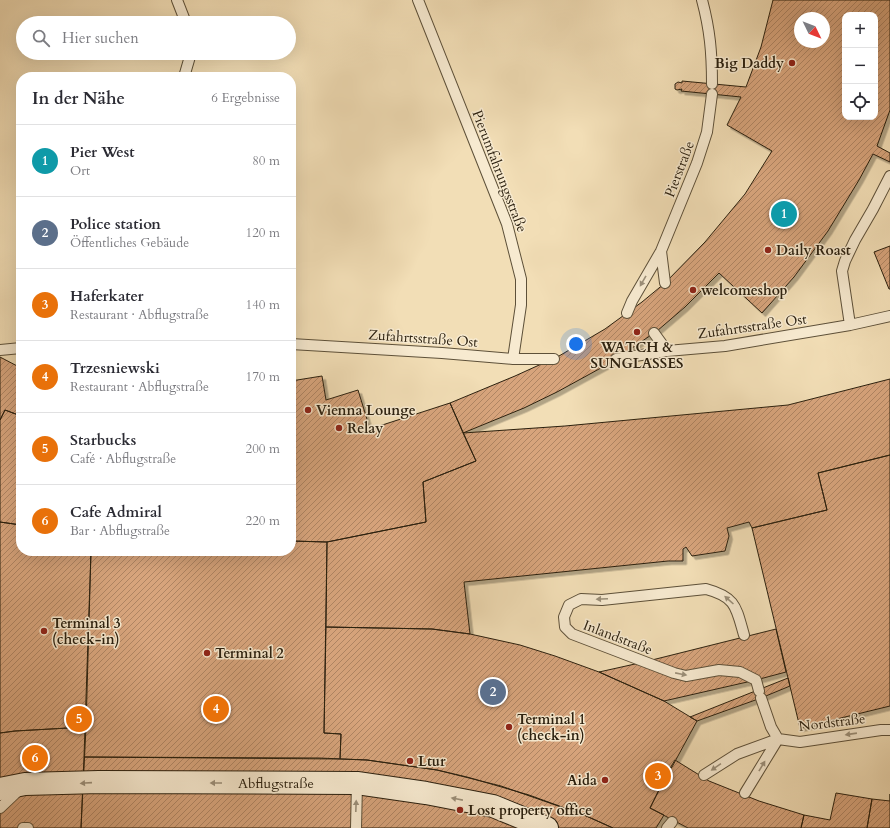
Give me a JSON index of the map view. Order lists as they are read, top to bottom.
{
  "streets": {
    "street": ["Abflugstraße"],
    "lane": [
      "Pierstraße",
      "Pierumfahrungsstraße",
      "Zufahrtsstraße Ost",
      "Inlandstraße",
      "Nordstraße"
    ]
  },
  "crossings": [
    ["Pierumfahrungsstraße", "Zufahrtsstraße Ost"],
    ["Inlandstraße", "Nordstraße"]
  ],
  "one_way": ["Nordstraße", "Abflugstraße"],
  "places": [
    "Big Daddy",
    "Daily Roast",
    "welcomeshop",
    "WATCH & SUNGLASSES",
    "Vienna Lounge",
    "Relay",
    "Terminal 3 (check-in)",
    "Terminal 2",
    "Terminal 1 (check-in)",
    "Ltur",
    "Aida",
    "Lost property office"
  ],
  "north": "bottom right",
  "page": {
    "map_buttons": ["+", "−"],
    "search": "Hier suchen",
    "heading": ["In der Nähe", "6 Ergebnisse"],
    "list": [
      {
        "mark": "1",
        "name": "Pier West",
        "note": "Ort",
        "value": "80 m"
      },
      {
        "mark": "2",
        "name": "Police station",
        "note": "Öffentliches Gebäude",
        "value": "120 m"
      },
      {
        "mark": "3",
        "name": "Haferkater",
        "note": "Restaurant · Abflugstraße",
        "value": "140 m"
      },
      {
        "mark": "4",
        "name": "Trzesniewski",
        "note": "Restaurant · Abflugstraße",
        "value": "170 m"
      },
      {
        "mark": "5",
        "name": "Starbucks",
        "note": "Café · Abflugstraße",
        "value": "200 m"
      },
      {
        "mark": "6",
        "name": "Cafe Admiral",
        "note": "Bar · Abflugstraße",
        "value": "220 m"
      }
    ],
    "pins": [
      "1",
      "2",
      "4",
      "5",
      "6",
      "3"
    ]
  }
}
